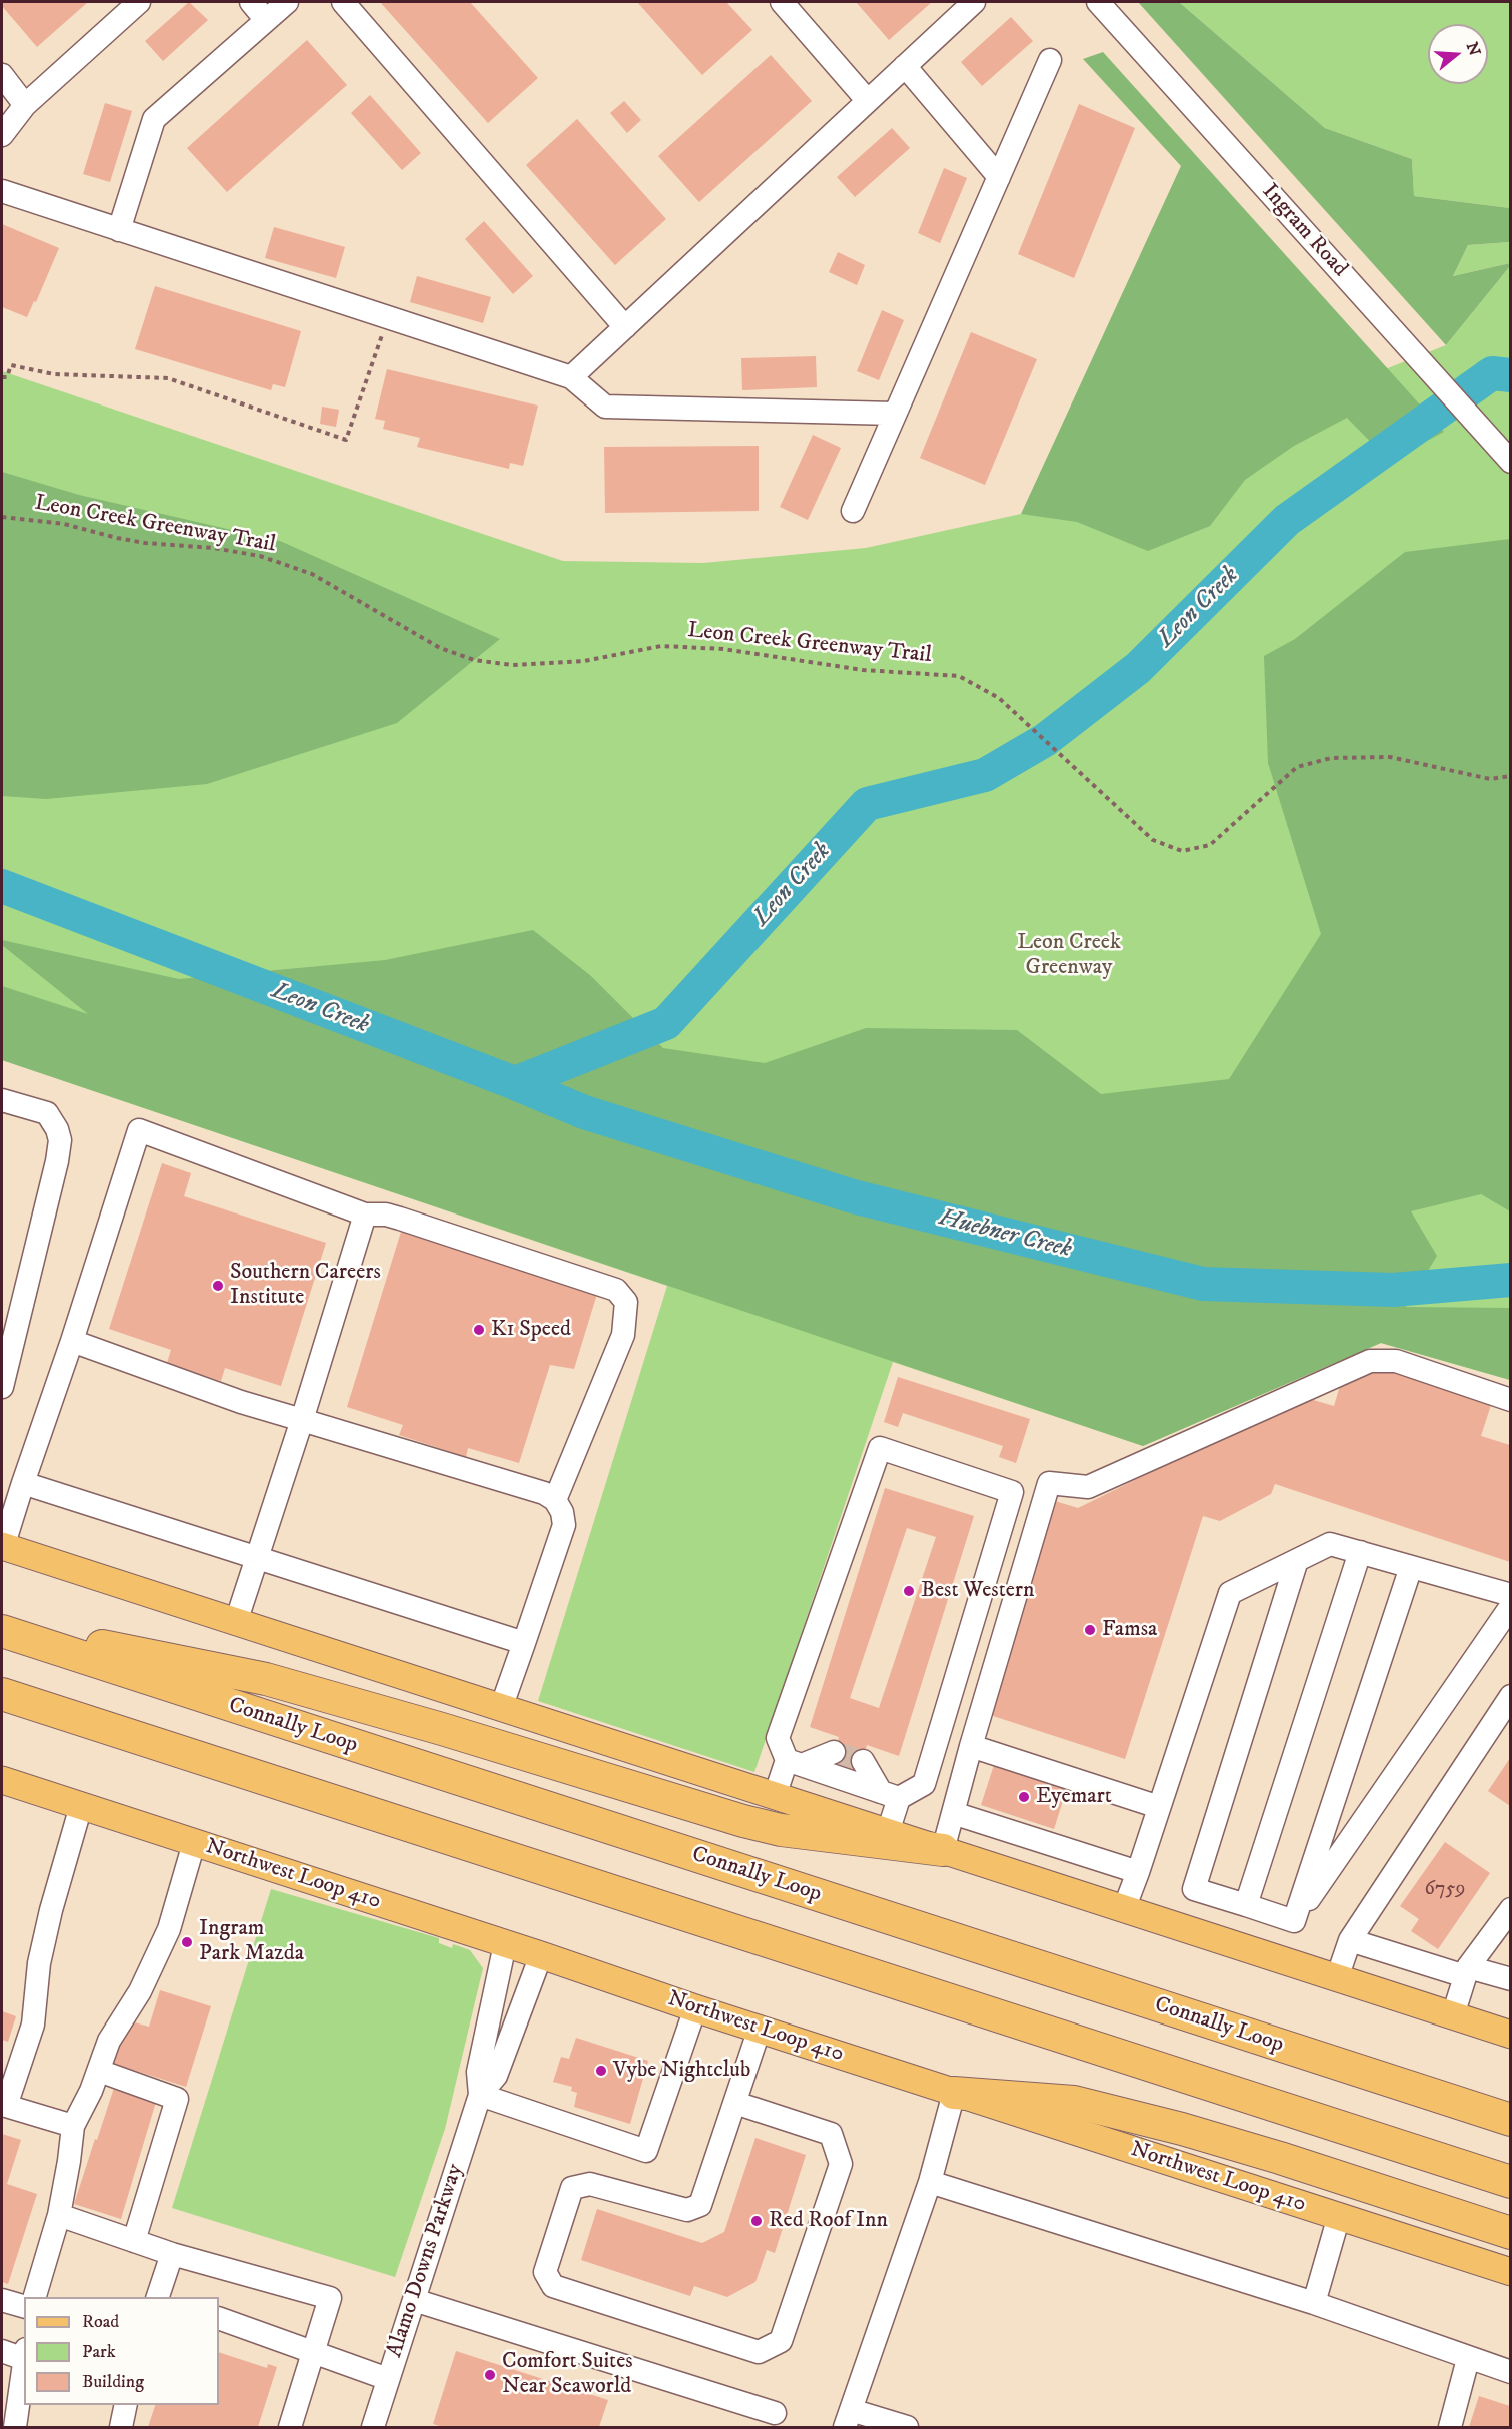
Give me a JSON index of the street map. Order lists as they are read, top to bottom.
{
  "streets": {
    "highway": ["Connally Loop"],
    "main road": ["Northwest Loop 410"],
    "street": ["Ingram Road", "Alamo Downs Parkway"],
    "path": ["Leon Creek Greenway Trail"]
  },
  "crossings": [
    ["Northwest Loop 410", "Alamo Downs Parkway"]
  ],
  "water": ["Leon Creek", "Huebner Creek"],
  "parks": ["Leon Creek Greenway"],
  "places": [
    "Southern Careers Institute",
    "K1 Speed",
    "Best Western",
    "Famsa",
    "Eyemart",
    "Ingram Park Mazda",
    "Vybe Nightclub",
    "Red Roof Inn",
    "Comfort Suites Near Seaworld"
  ],
  "house_numbers": ["6759"],
  "legend": ["Road", "Park", "Building"],
  "north": "right"
}
